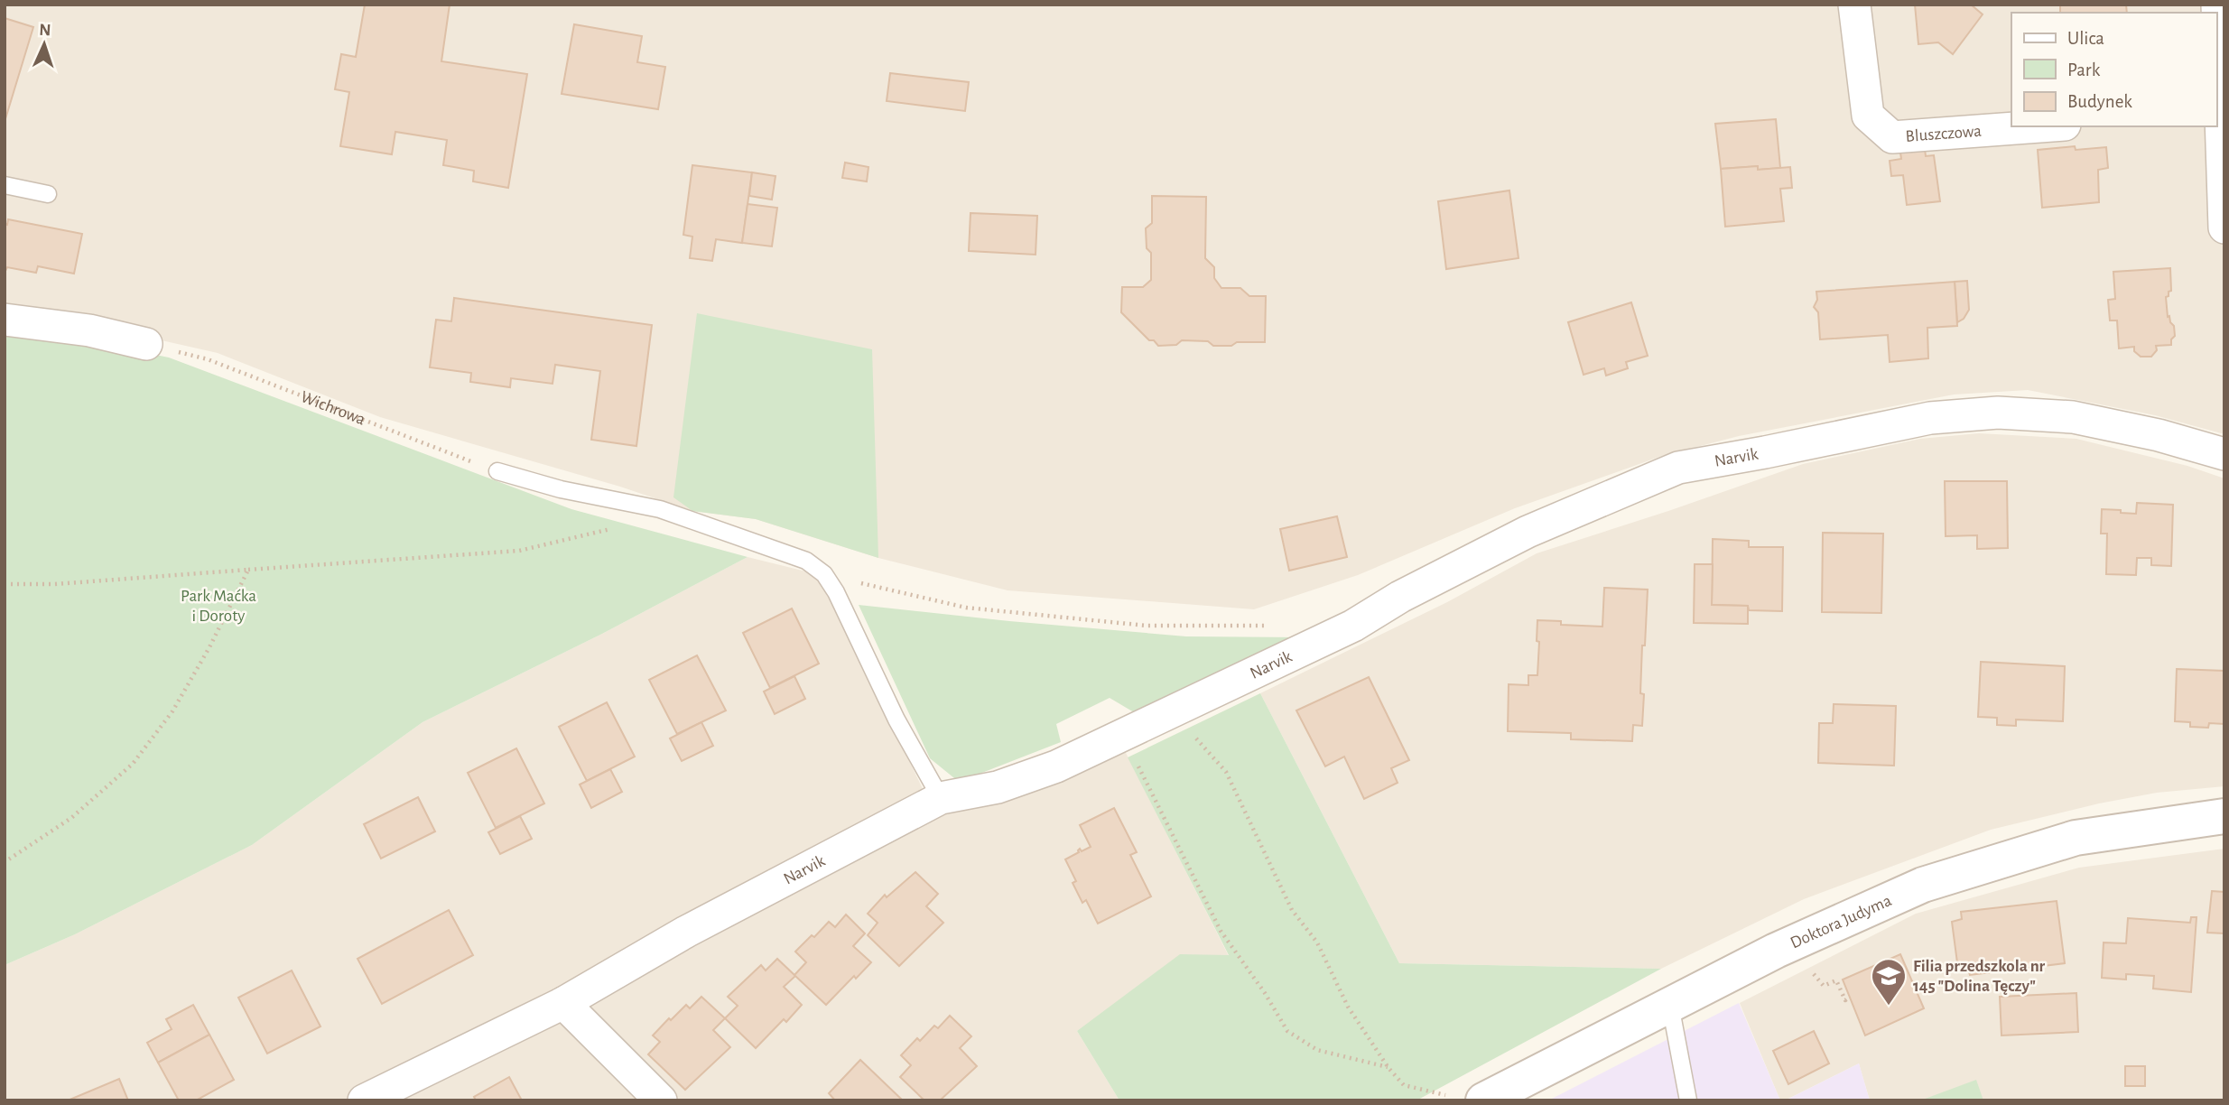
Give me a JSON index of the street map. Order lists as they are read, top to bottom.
{
  "streets": {
    "street": ["Bluszczowa", "Narvik", "Doktora Judyma"],
    "path": ["Wichrowa"]
  },
  "parks": ["Park Maćka i Doroty"],
  "places": {
    "school or university": ["Filia przedszkola nr 145 \"Dolina Tęczy\""]
  },
  "legend": ["Ulica", "Park", "Budynek"],
  "north": "top"
}
